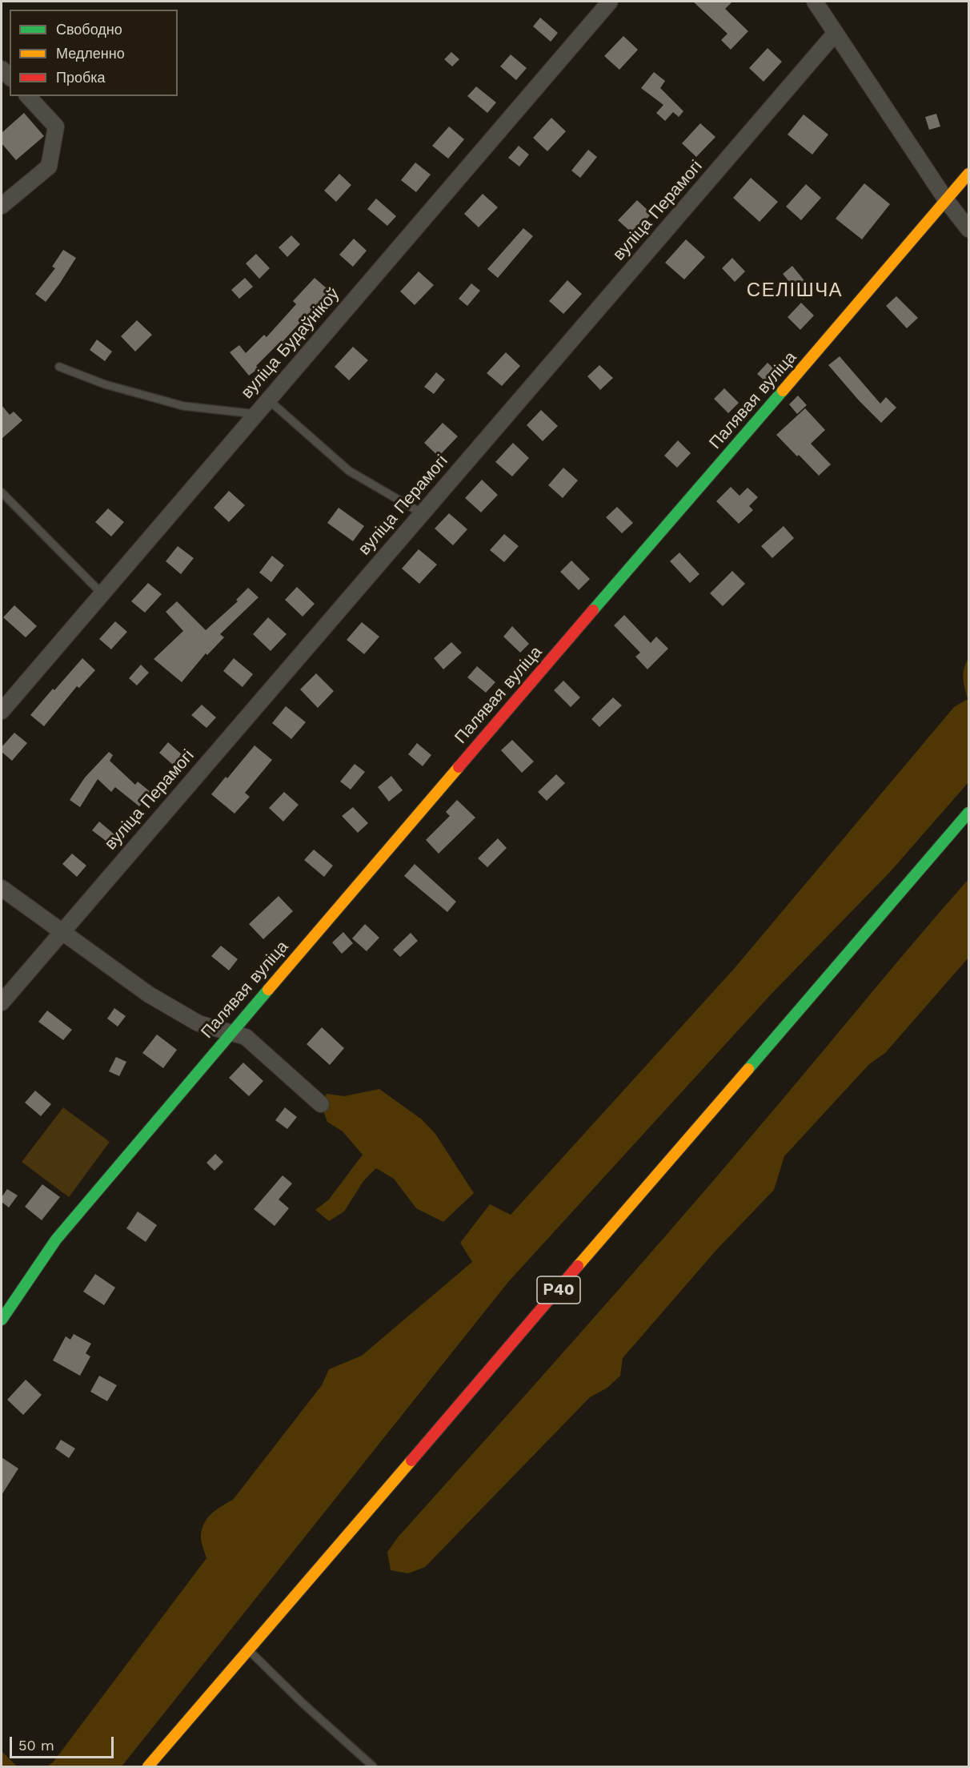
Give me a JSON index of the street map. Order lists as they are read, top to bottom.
{
  "streets": {
    "street": [
      "вуліца Перамогі",
      "вуліца Будаўнікоў",
      "Палявая вуліца",
      "Р40"
    ]
  },
  "districts": ["СЕЛІШЧА"],
  "legend": ["Свободно", "Медленно", "Пробка"],
  "scale_bar": "50 m"
}
